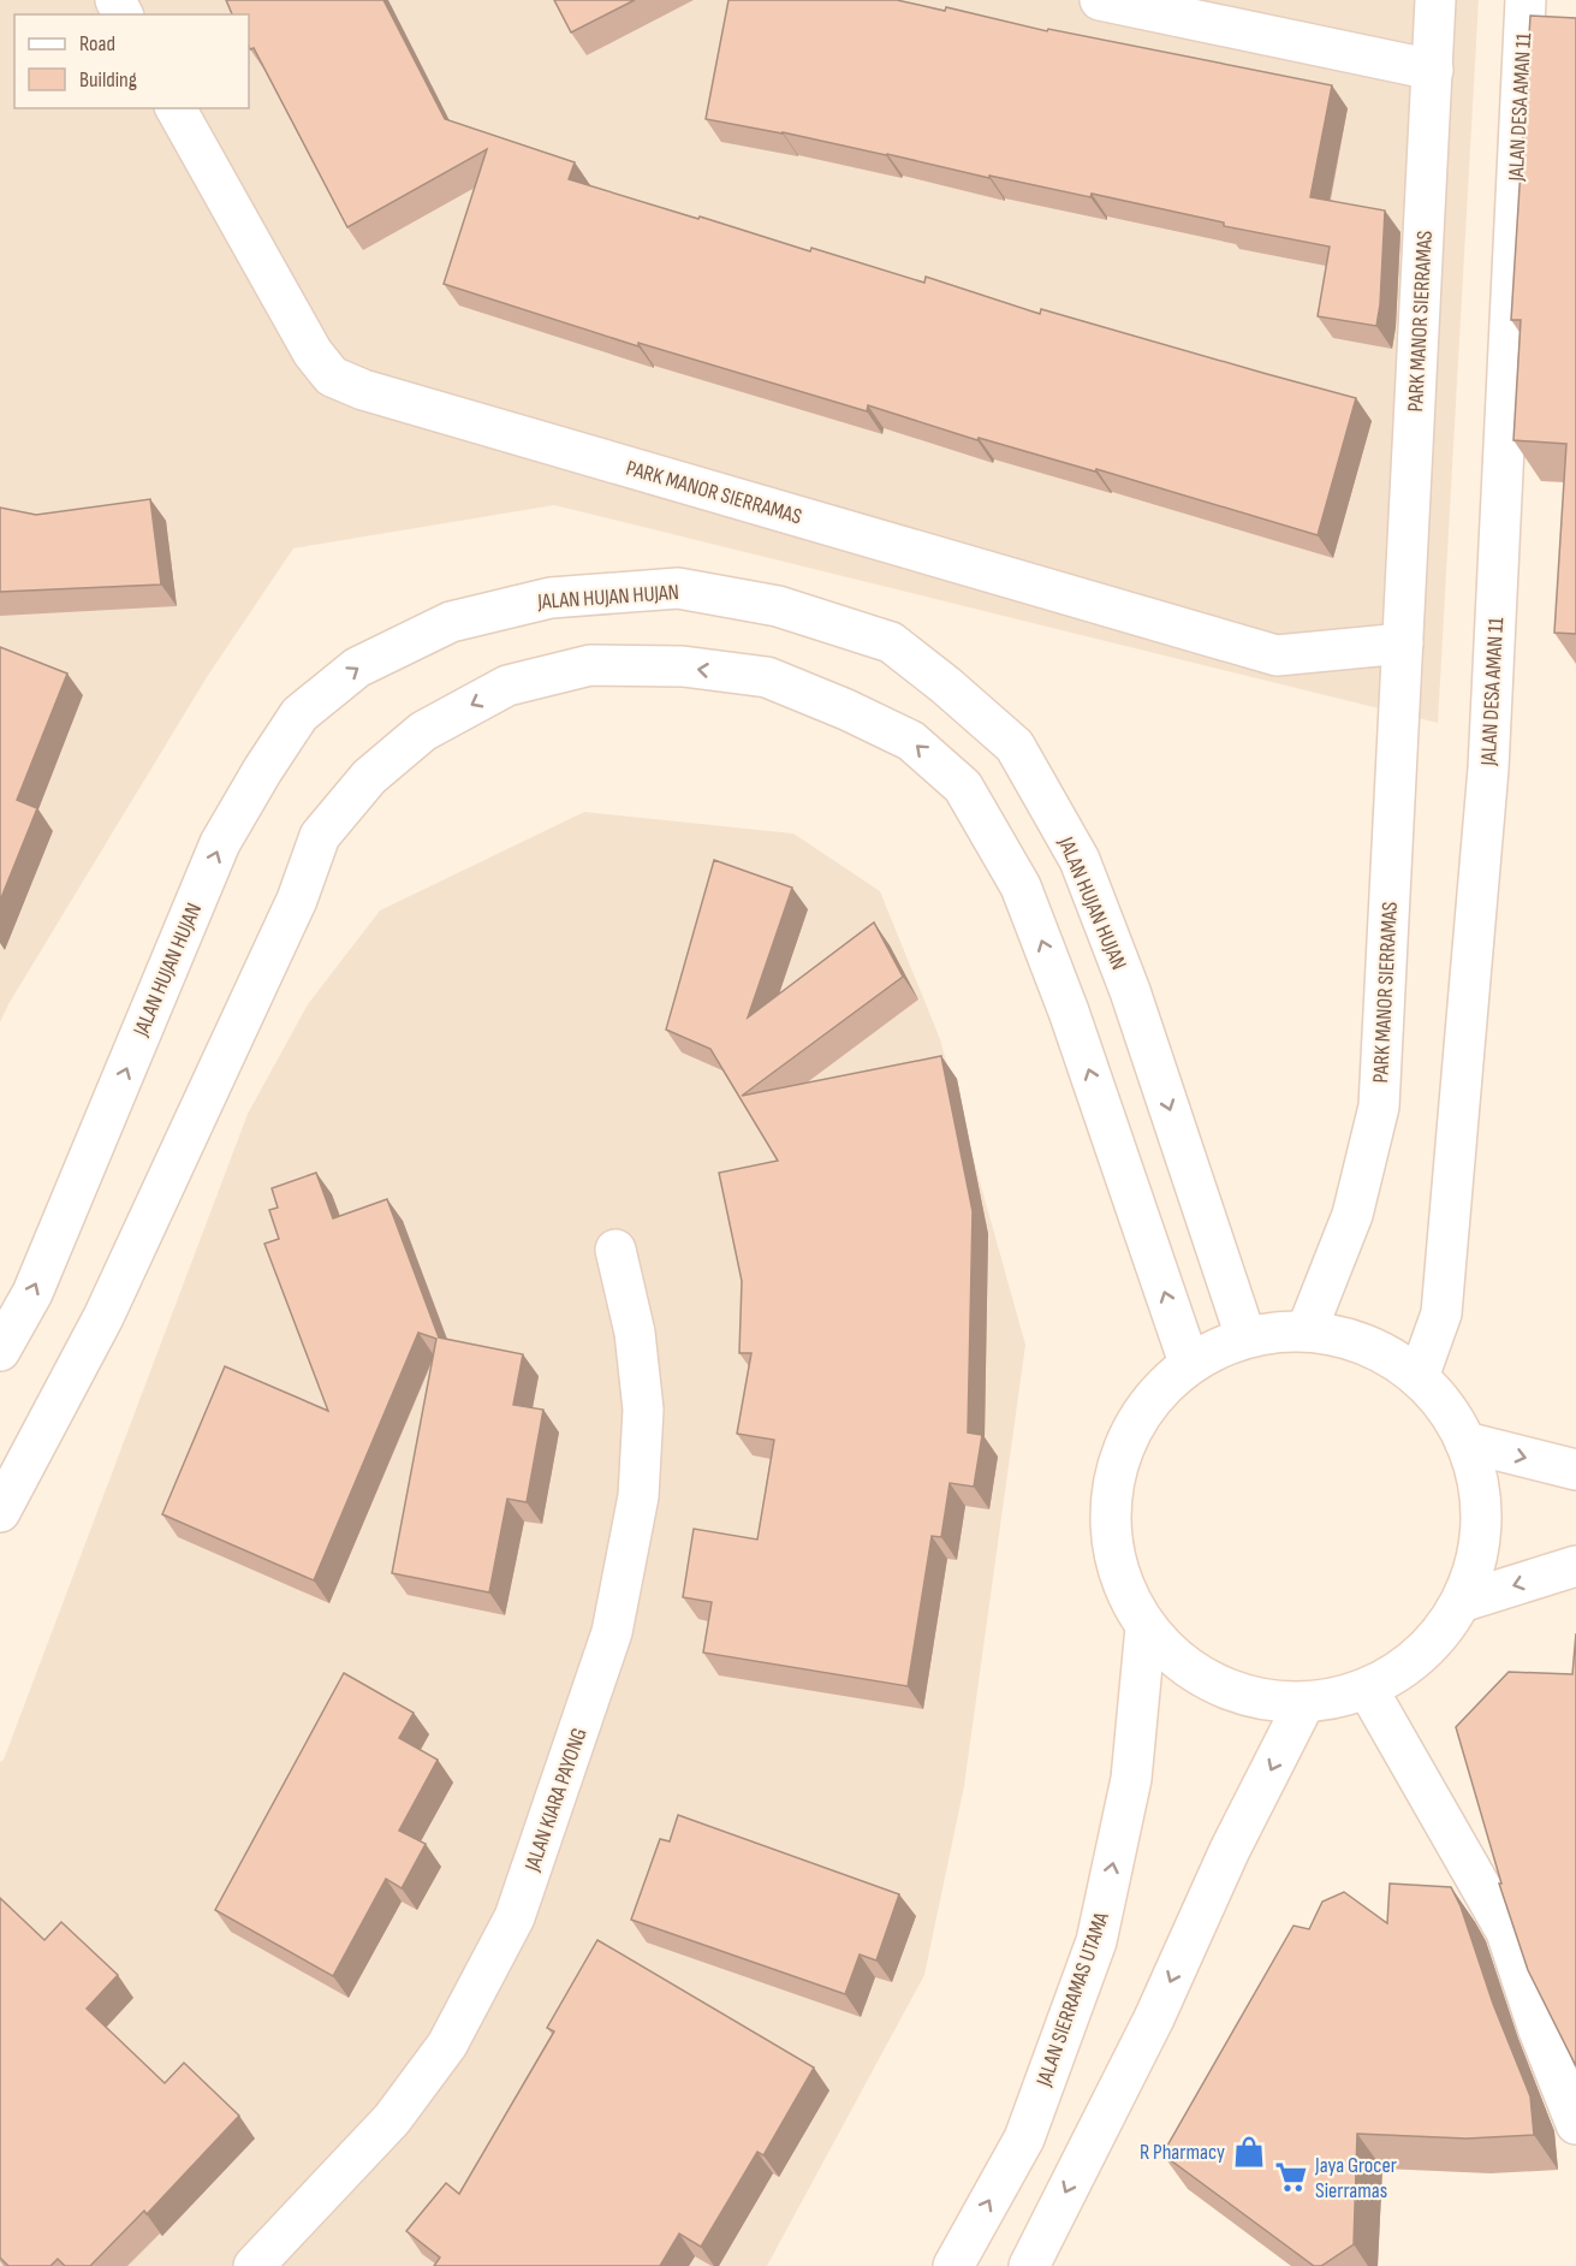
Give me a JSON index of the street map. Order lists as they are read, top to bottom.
{
  "streets": {
    "street": [
      "JALAN DESA AMAN 11",
      "PARK MANOR SIERRAMAS",
      "JALAN HUJAN HUJAN",
      "JALAN KIARA PAYONG",
      "JALAN SIERRAMAS UTAMA"
    ]
  },
  "places": {
    "shop": ["R Pharmacy"],
    "supermarket": ["Jaya Grocer Sierramas"]
  },
  "legend": ["Road", "Building"]
}
